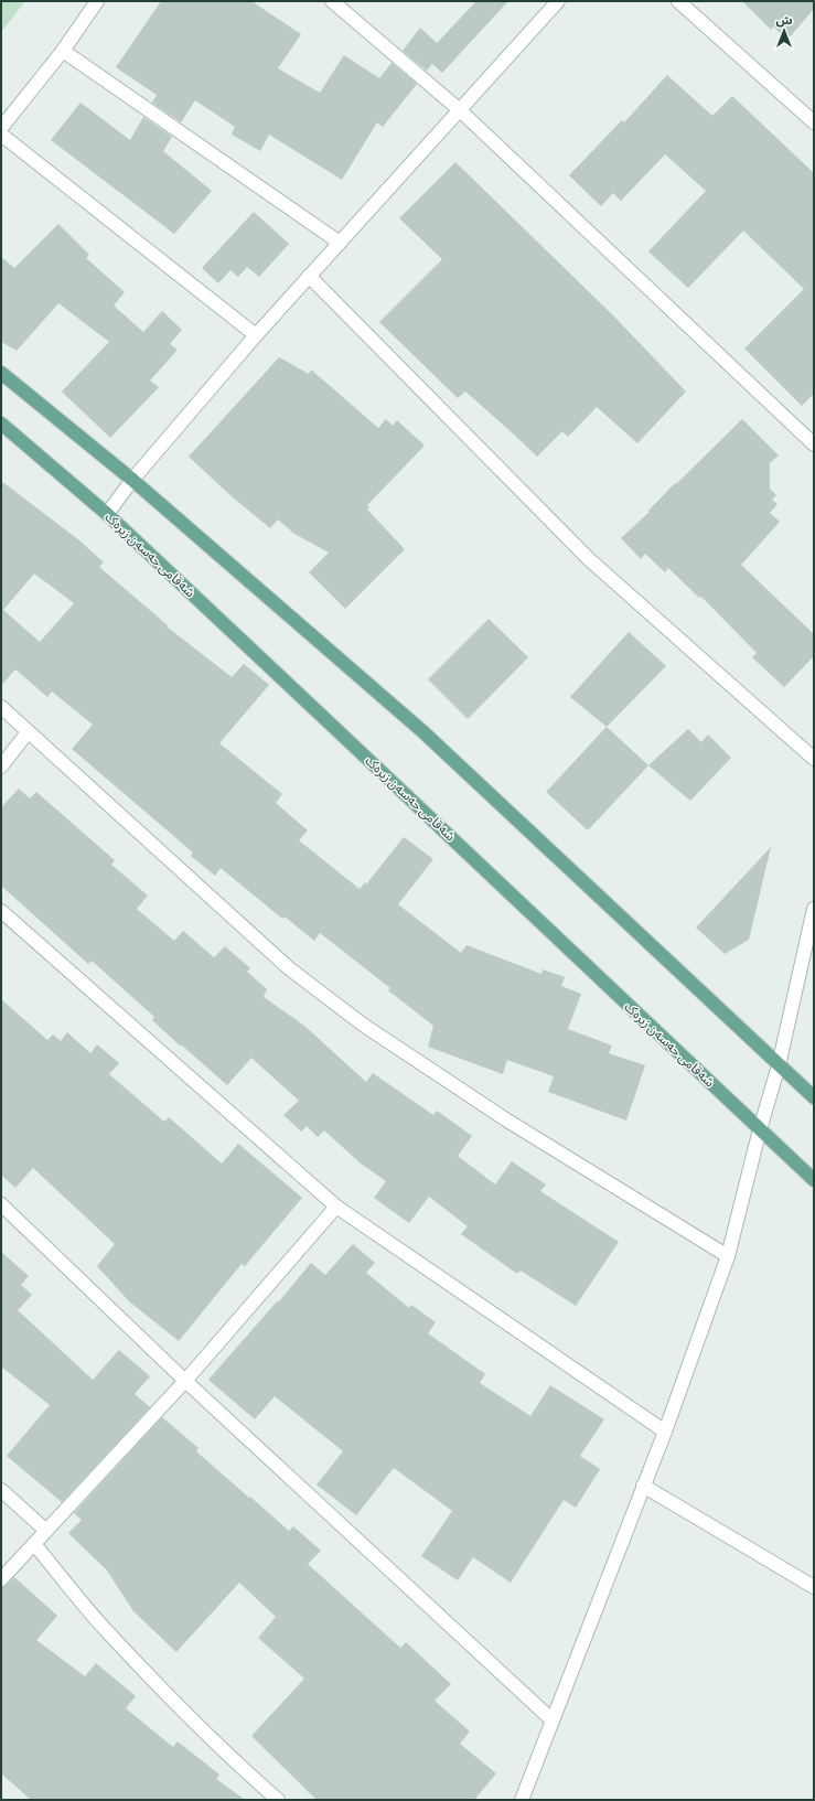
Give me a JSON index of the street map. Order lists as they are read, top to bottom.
{
  "streets": {
    "main road": ["شەقامی حەسەن زیرەک"]
  },
  "north": "top"
}
